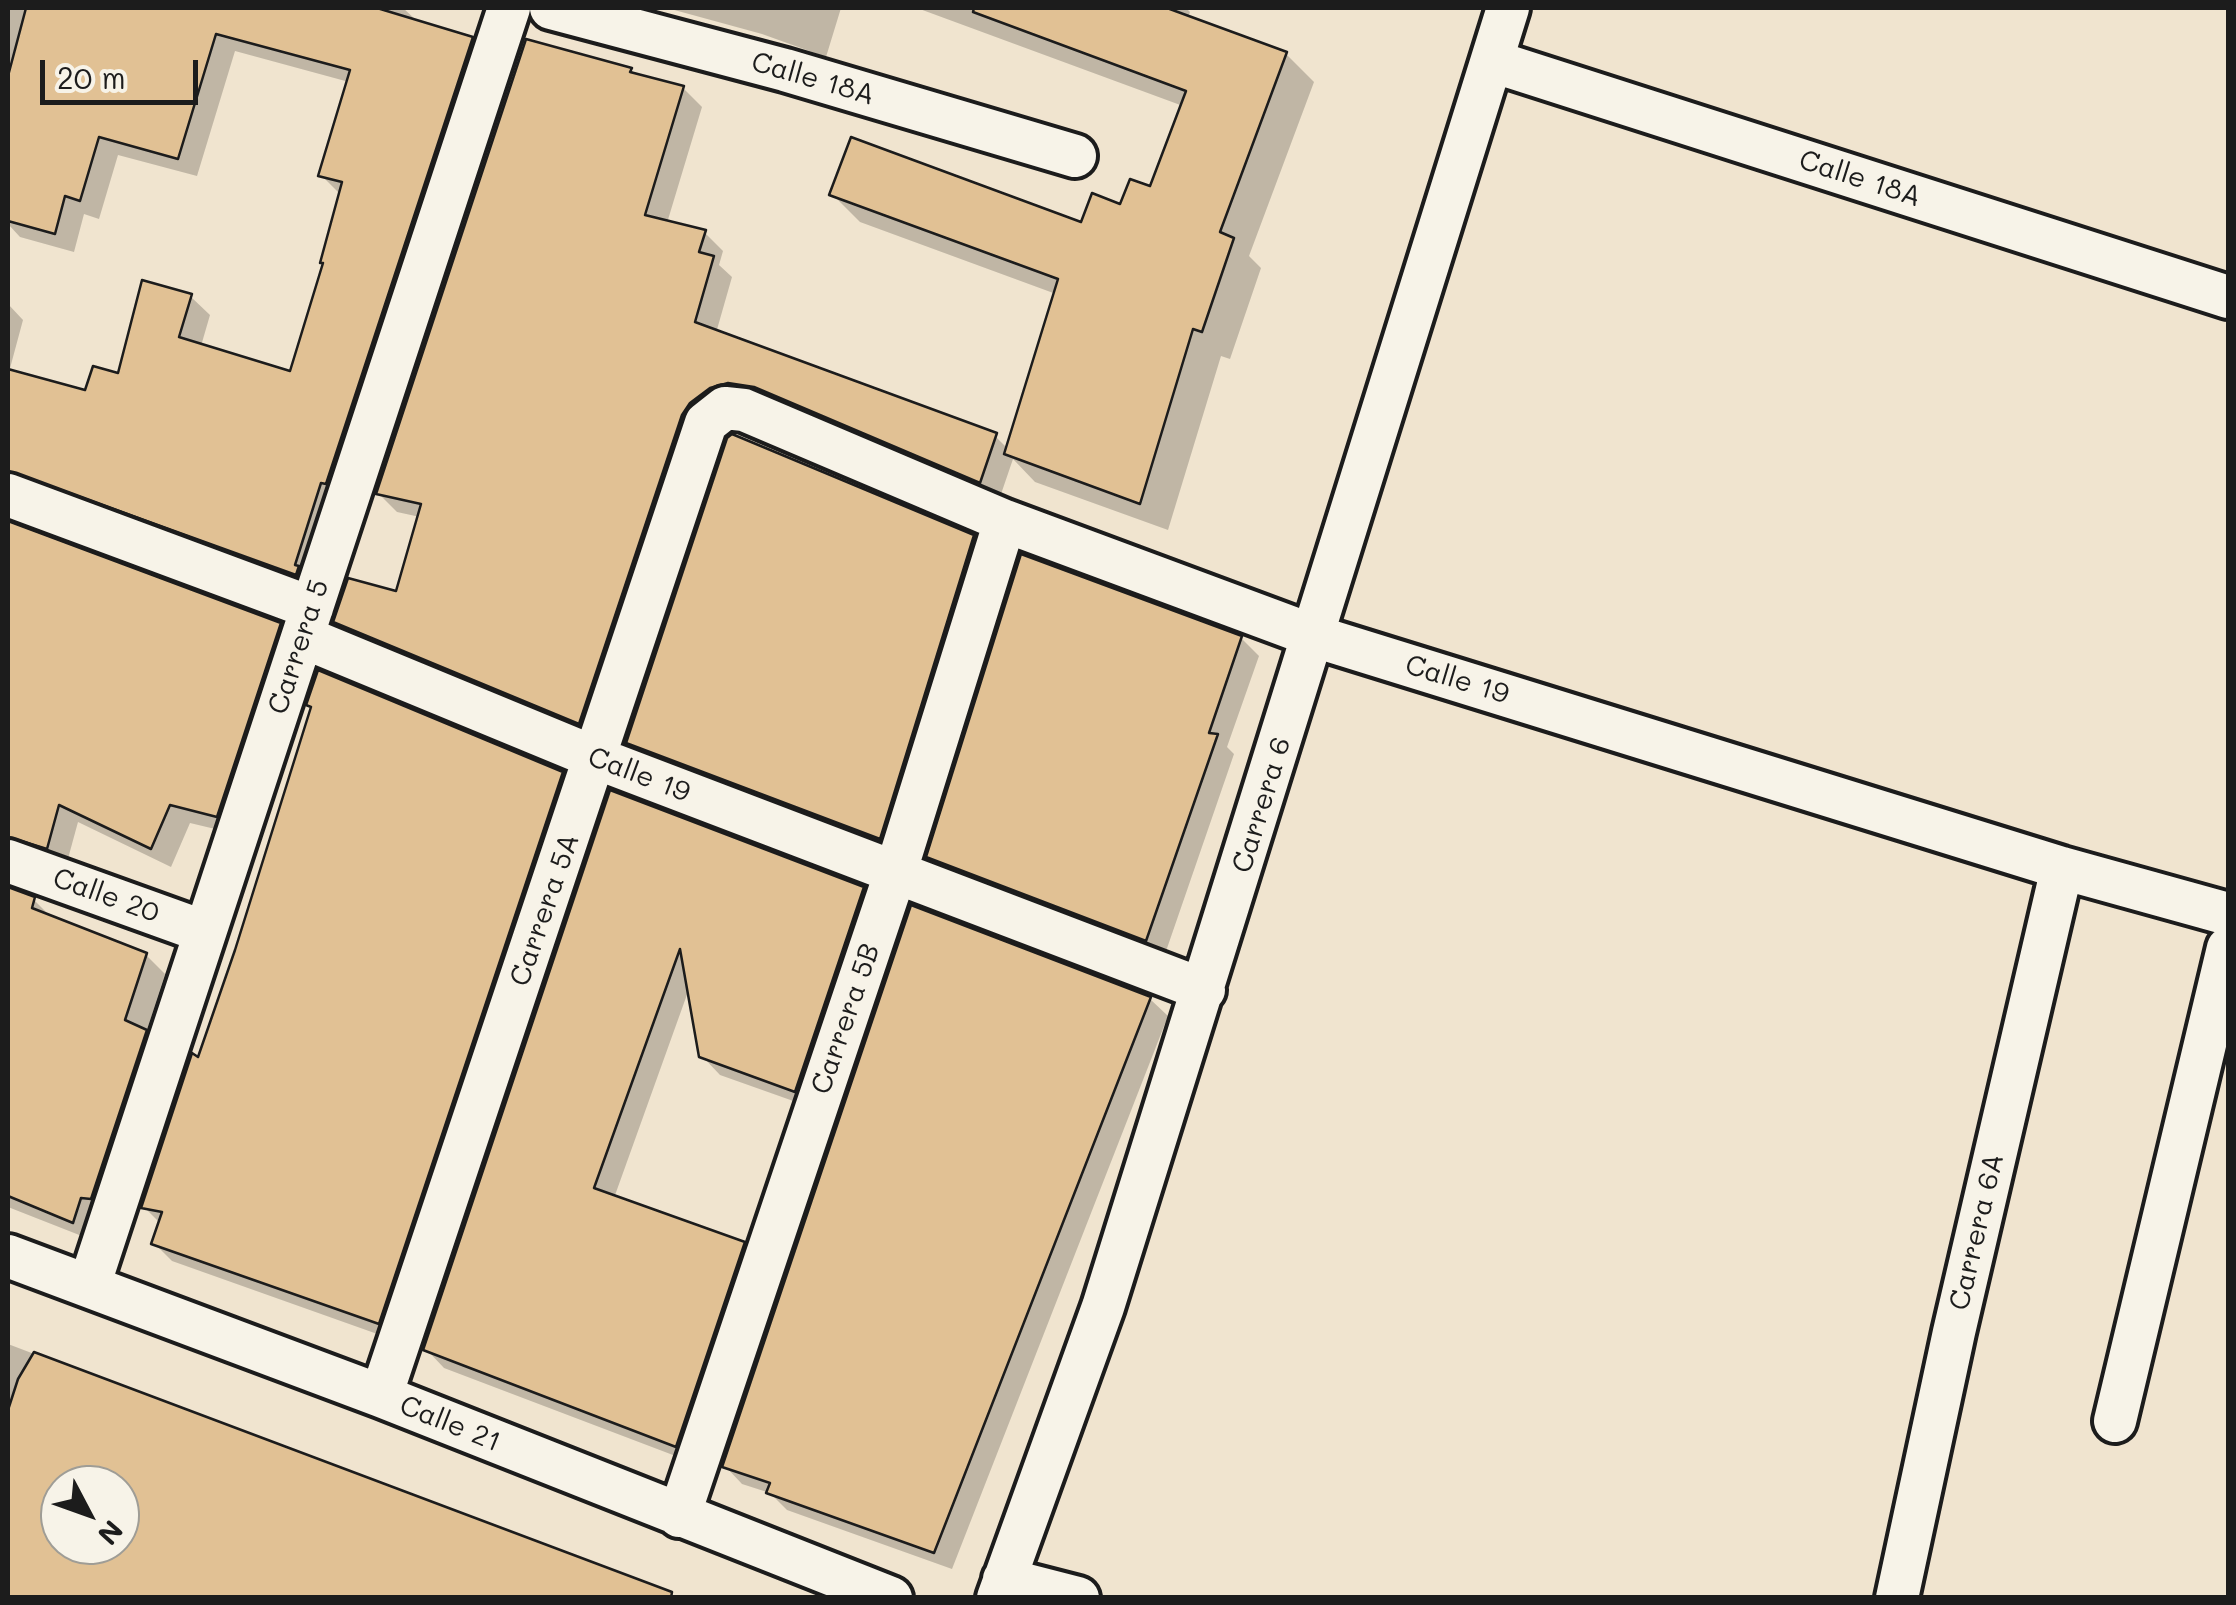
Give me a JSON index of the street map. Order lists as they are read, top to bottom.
{
  "streets": {
    "street": [
      "Calle 18A",
      "Carrera 5",
      "Calle 19",
      "Carrera 6",
      "Calle 20",
      "Carrera 5A",
      "Carrera 5B",
      "Carrera 6A",
      "Calle 21"
    ]
  },
  "crossings": [
    ["Calle 18A", "Carrera 6"],
    ["Carrera 5", "Calle 19"],
    ["Carrera 5", "Calle 20"],
    ["Carrera 5", "Calle 21"],
    ["Calle 19", "Carrera 6"],
    ["Calle 19", "Carrera 5A"],
    ["Calle 19", "Carrera 5B"],
    ["Calle 19", "Carrera 6A"],
    ["Carrera 5A", "Calle 21"],
    ["Carrera 5B", "Calle 21"]
  ],
  "scale_bar": "20 m",
  "north": "bottom right"
}
